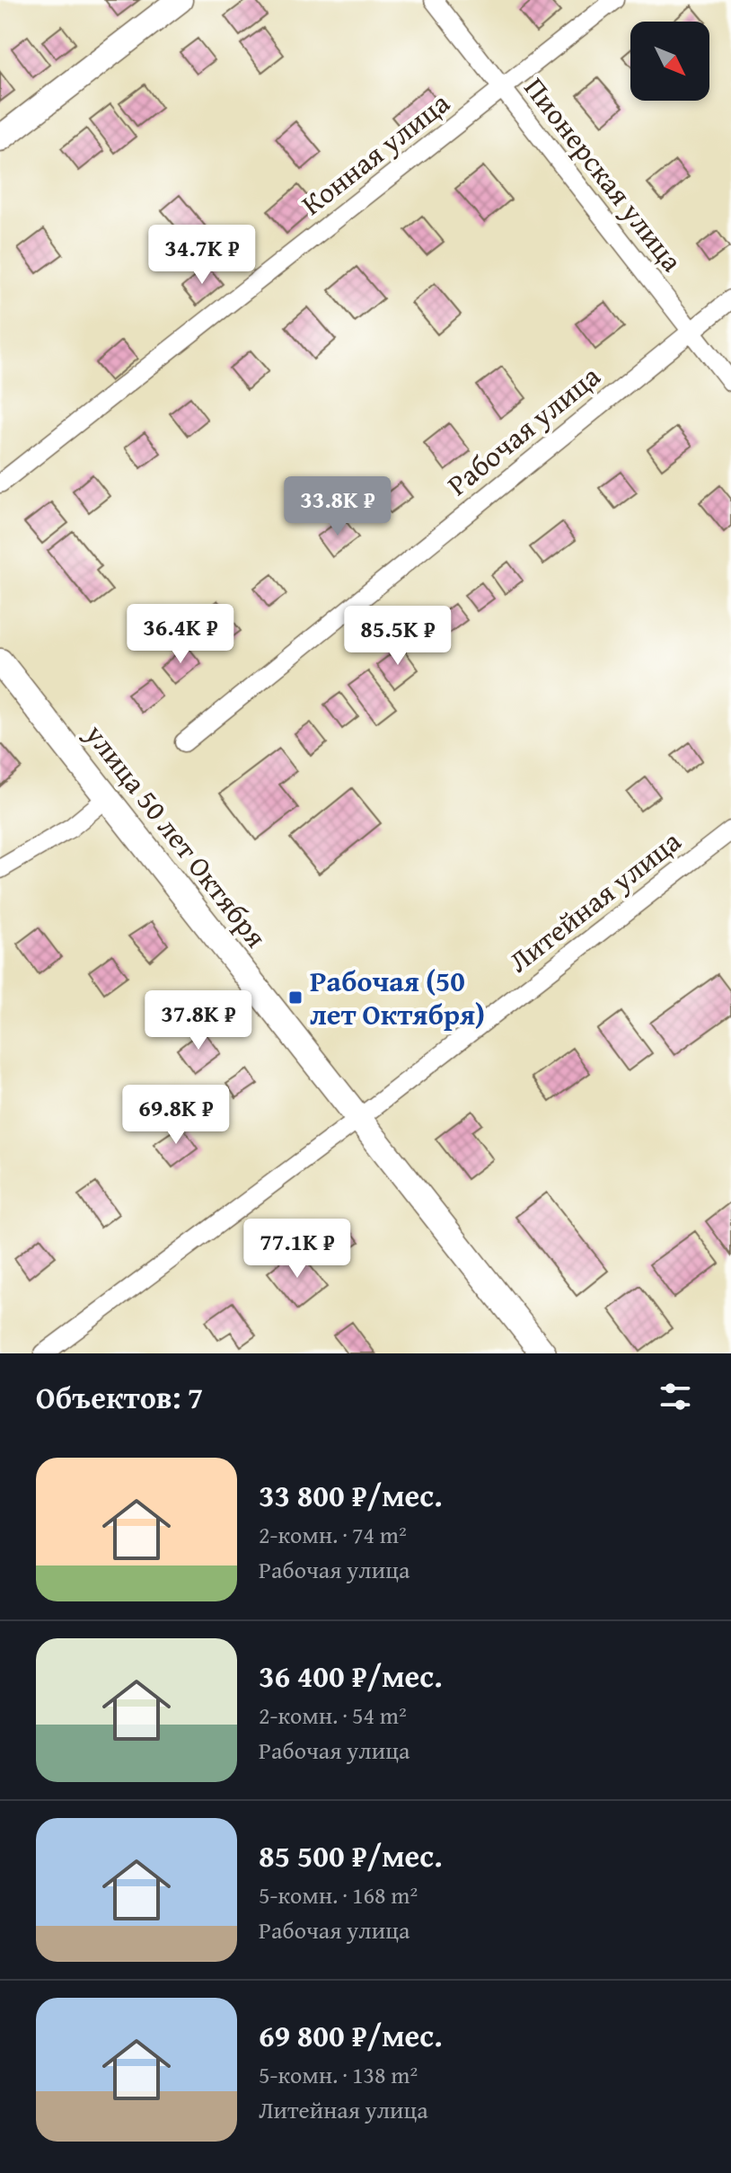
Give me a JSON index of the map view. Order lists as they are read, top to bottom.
{
  "streets": {
    "main road": ["улица 50 лет Октября"],
    "street": [
      "Конная улица",
      "Пионерская улица",
      "Рабочая улица",
      "Литейная улица"
    ]
  },
  "crossings": [
    ["Конная улица", "Пионерская улица"],
    ["Пионерская улица", "Рабочая улица"],
    ["улица 50 лет Октября", "Литейная улица"]
  ],
  "places": {
    "transit": ["Рабочая (50 лет Октября)"]
  },
  "north": "bottom right",
  "page": {
    "price": [
      "34.7K ₽",
      "33.8K ₽",
      "36.4K ₽",
      "85.5K ₽",
      "37.8K ₽",
      "69.8K ₽",
      "77.1K ₽"
    ],
    "heading": "Объектов: 7",
    "list": [
      {
        "name": "33 800 ₽/мес.",
        "note": "2-комн. · 74 m² · Рабочая улица"
      },
      {
        "name": "36 400 ₽/мес.",
        "note": "2-комн. · 54 m² · Рабочая улица"
      },
      {
        "name": "85 500 ₽/мес.",
        "note": "5-комн. · 168 m² · Рабочая улица"
      },
      {
        "name": "69 800 ₽/мес.",
        "note": "5-комн. · 138 m² · Литейная улица"
      }
    ]
  }
}
